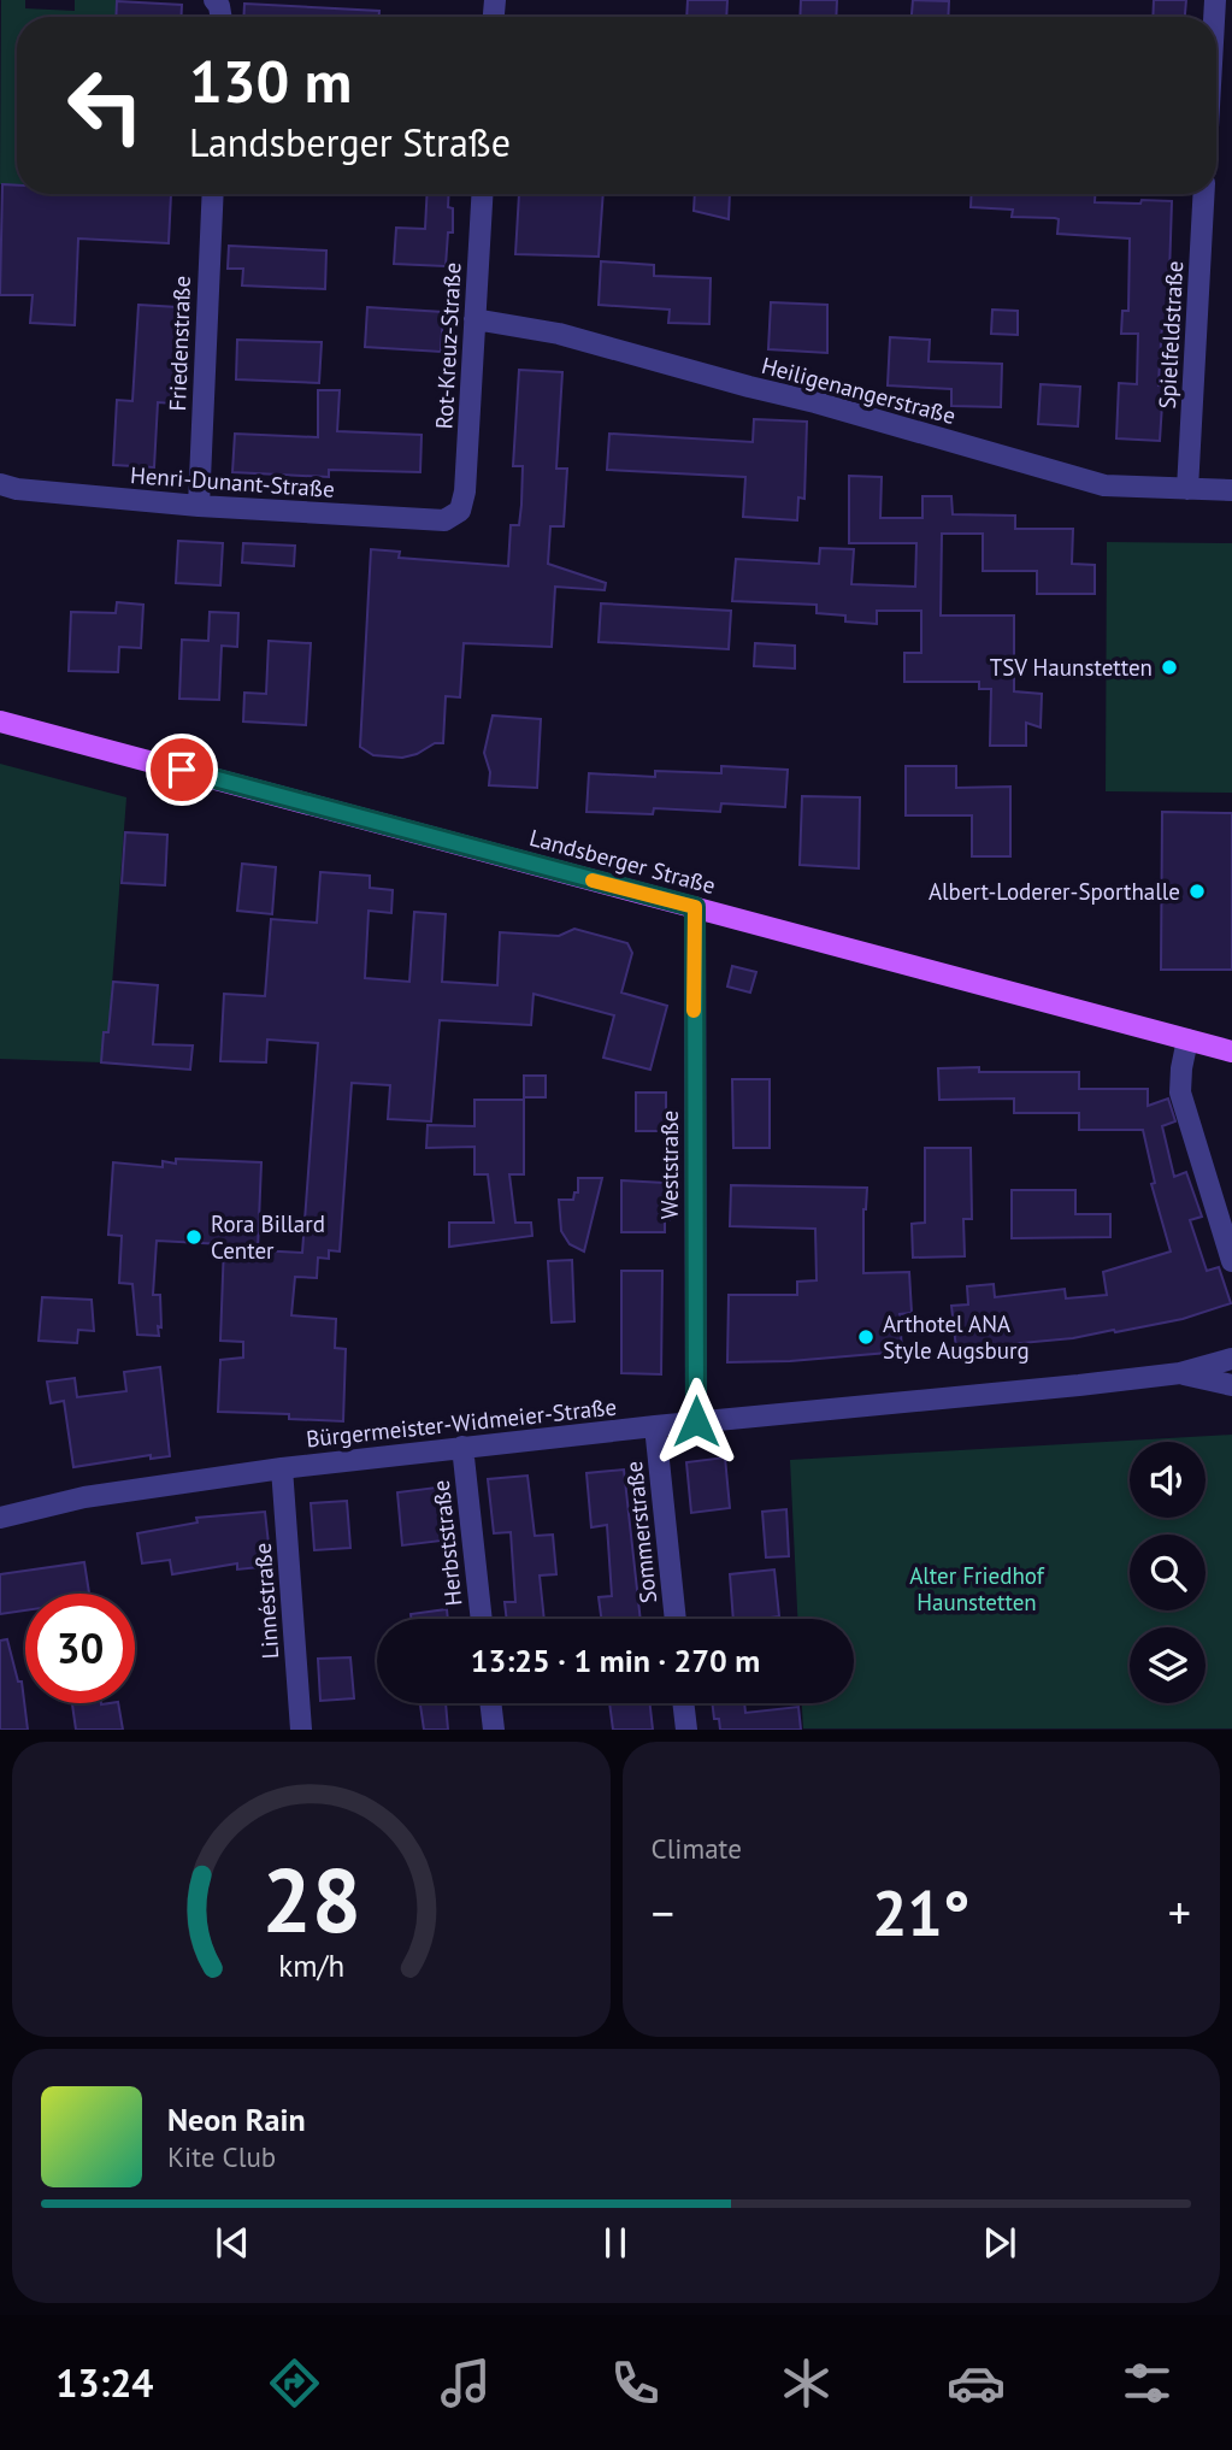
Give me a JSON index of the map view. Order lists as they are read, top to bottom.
{
  "streets": {
    "main road": ["Landsberger Straße"],
    "street": [
      "Spielfeldstraße",
      "Friedenstraße",
      "Rot-Kreuz-Straße",
      "Heiligenangerstraße",
      "Henri-Dunant-Straße",
      "Weststraße",
      "Bürgermeister-Widmeier-Straße",
      "Sommerstraße",
      "Herbststraße",
      "Linnéstraße"
    ]
  },
  "crossings": [
    ["Spielfeldstraße", "Heiligenangerstraße"],
    ["Friedenstraße", "Henri-Dunant-Straße"],
    ["Rot-Kreuz-Straße", "Heiligenangerstraße"],
    ["Rot-Kreuz-Straße", "Henri-Dunant-Straße"],
    ["Landsberger Straße", "Weststraße"],
    ["Weststraße", "Bürgermeister-Widmeier-Straße"],
    ["Bürgermeister-Widmeier-Straße", "Sommerstraße"],
    ["Bürgermeister-Widmeier-Straße", "Herbststraße"],
    ["Bürgermeister-Widmeier-Straße", "Linnéstraße"]
  ],
  "parks": ["Alter Friedhof Haunstetten"],
  "places": [
    "TSV Haunstetten",
    "Albert-Loderer-Sporthalle",
    "Rora Billard Center",
    "Arthotel ANA Style Augsburg"
  ],
  "page": {
    "turn": ["130 m", "Landsberger Straße"],
    "limit": "30",
    "trip": "13:25 · 1 min · 270 m",
    "tile": "Climate",
    "heat": ["−", "21°", "+"],
    "song": ["Neon Rain", "Kite Club"],
    "tabs": "13:24",
    "gauge": ["28", "km/h"]
  }
}
